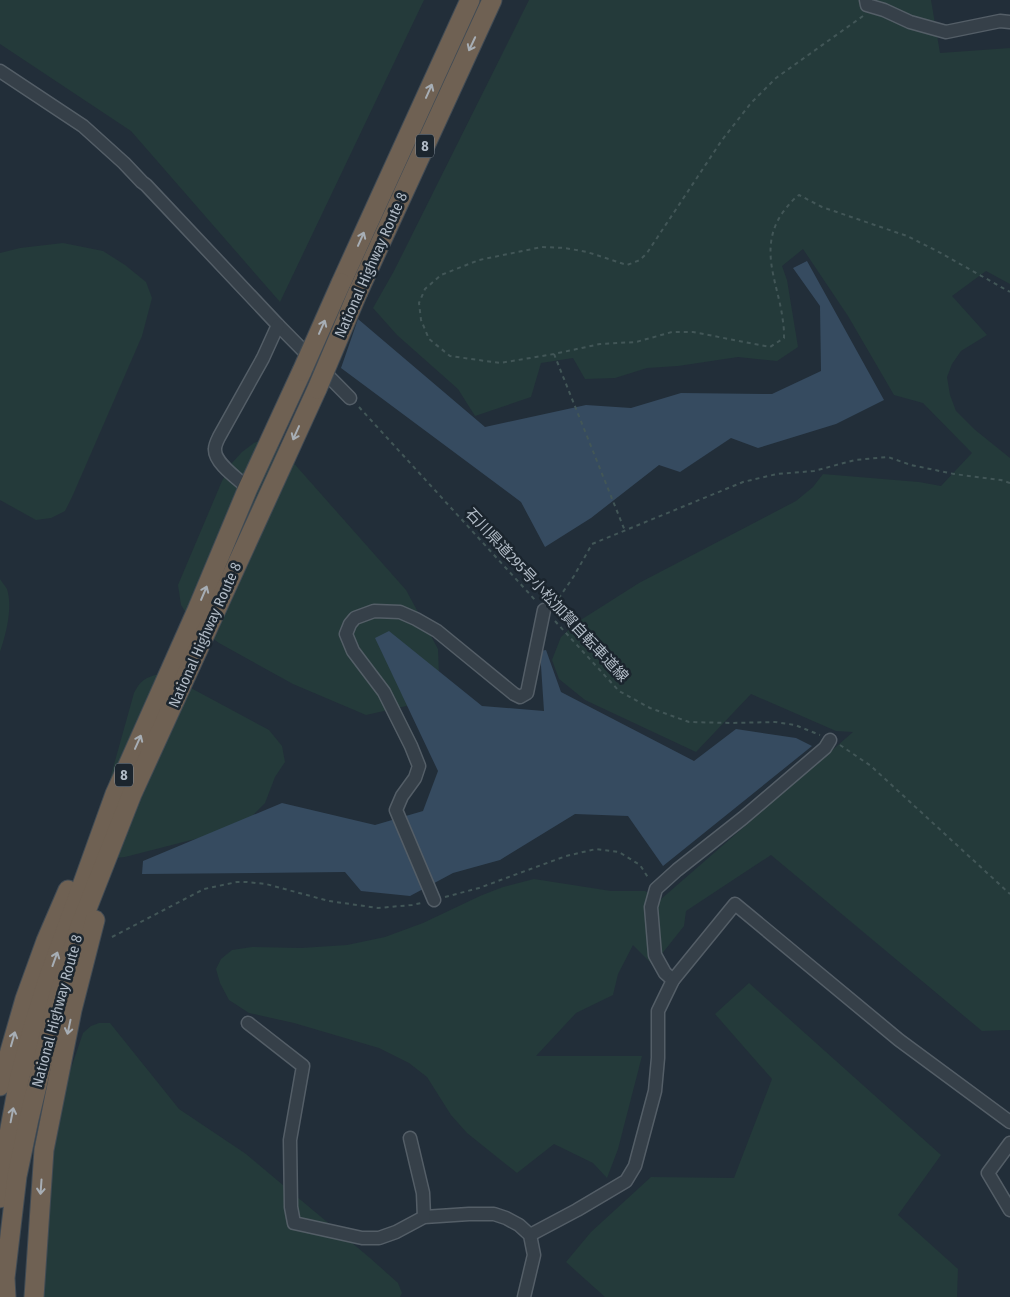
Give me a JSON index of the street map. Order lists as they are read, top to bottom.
{
  "streets": {
    "highway": ["8", "National Highway Route 8"],
    "path": ["石川県道295号小松加賀自転車道線"]
  }
}
